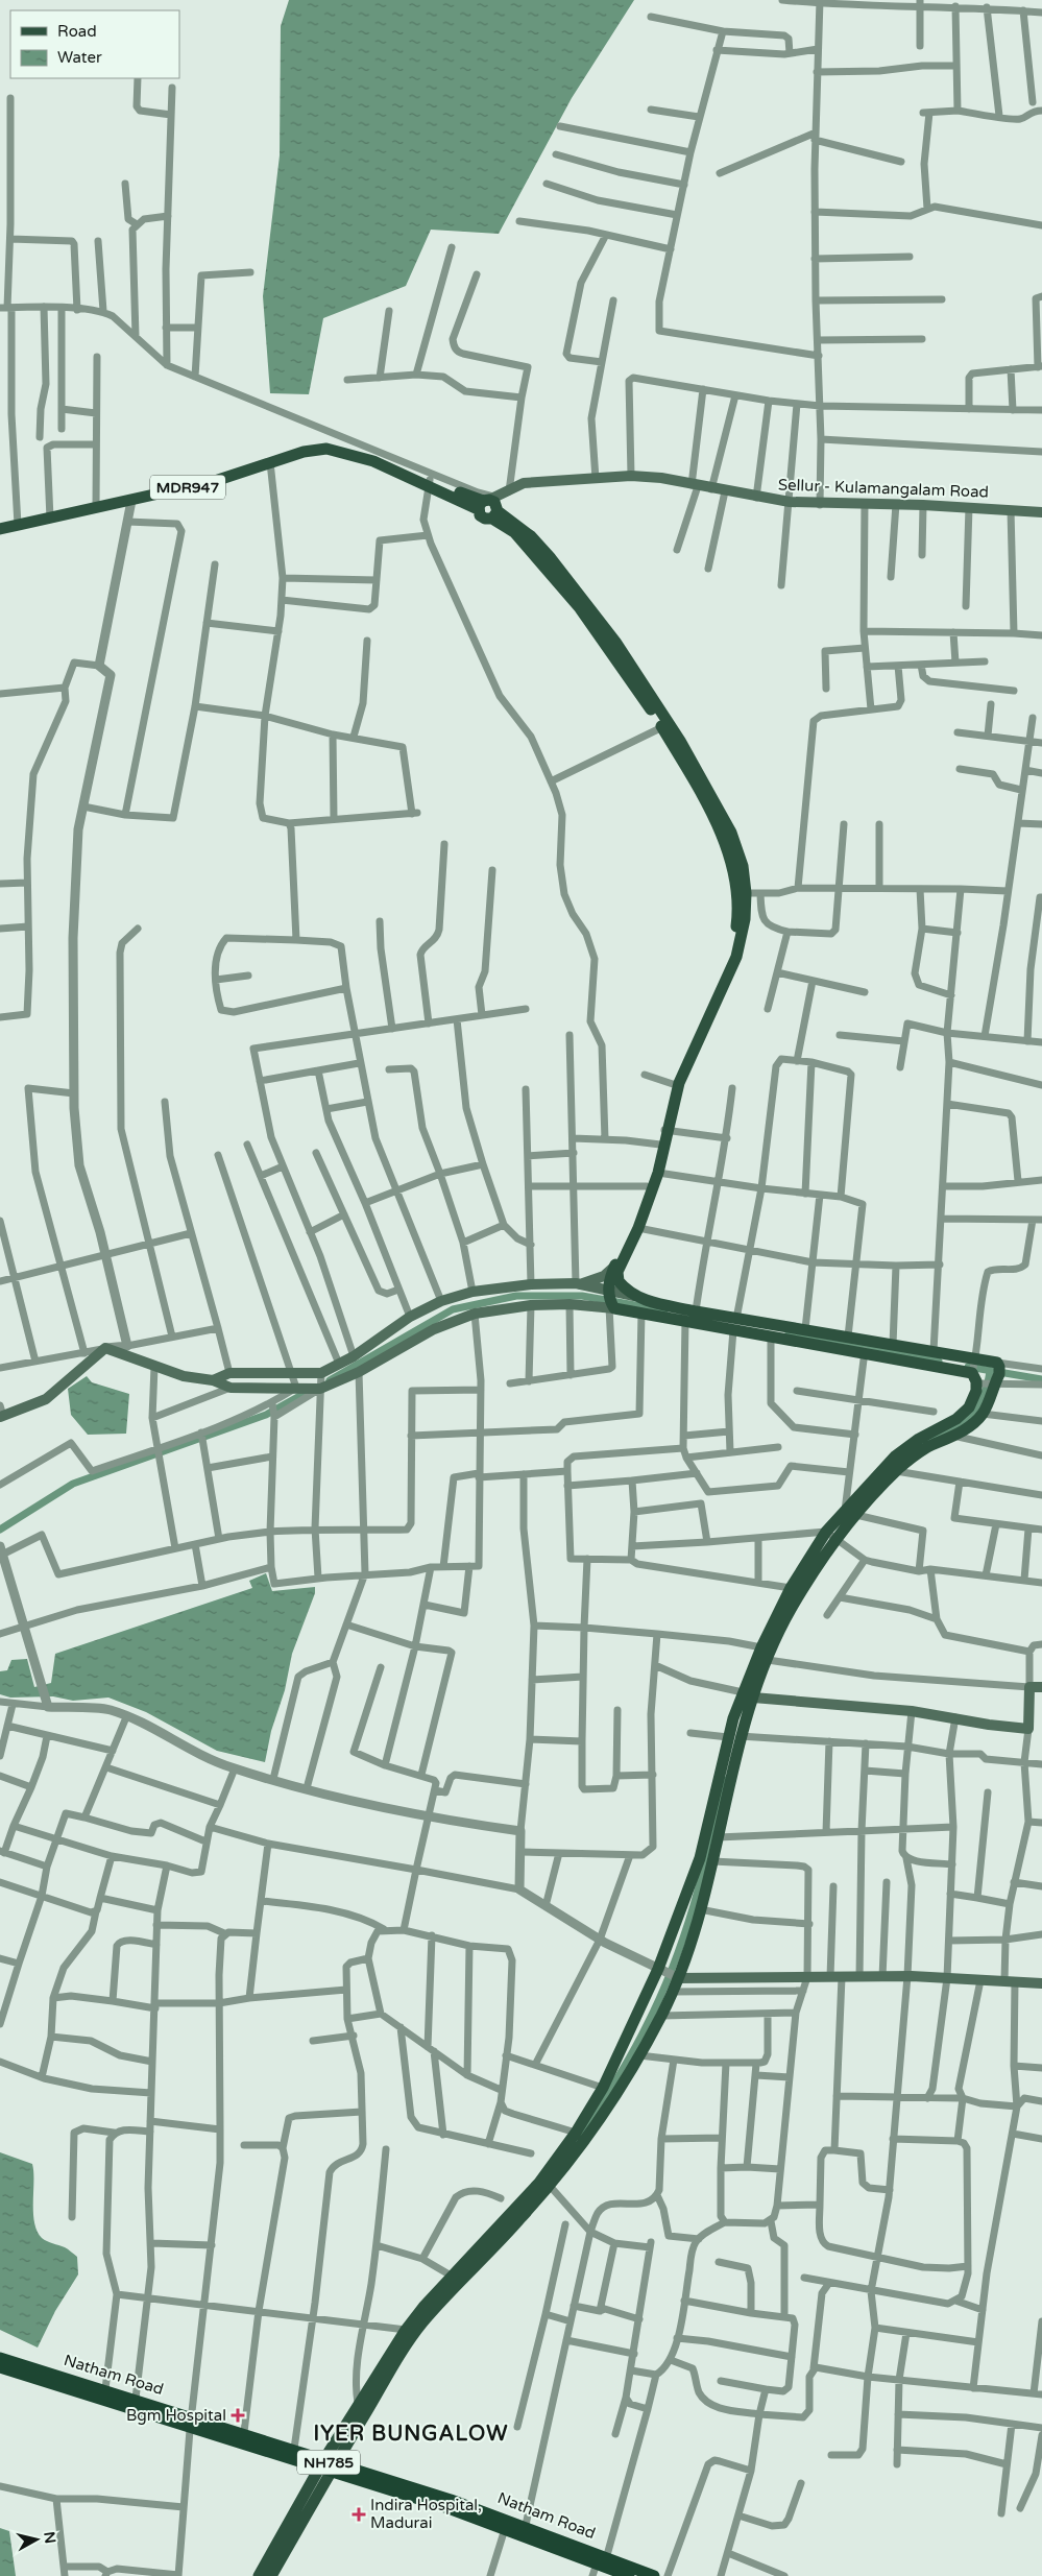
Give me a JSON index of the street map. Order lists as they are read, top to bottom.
{
  "streets": {
    "highway": ["NH785"],
    "main road": ["MDR947", "Sellur - Kulamangalam Road", "Natham Road"]
  },
  "crossings": [
    ["Natham Road", "NH785"]
  ],
  "districts": ["IYER BUNGALOW"],
  "places": {
    "health": ["Bgm Hospital", "Indira Hospital, Madurai"]
  },
  "legend": ["Road", "Water"],
  "north": "right"
}
